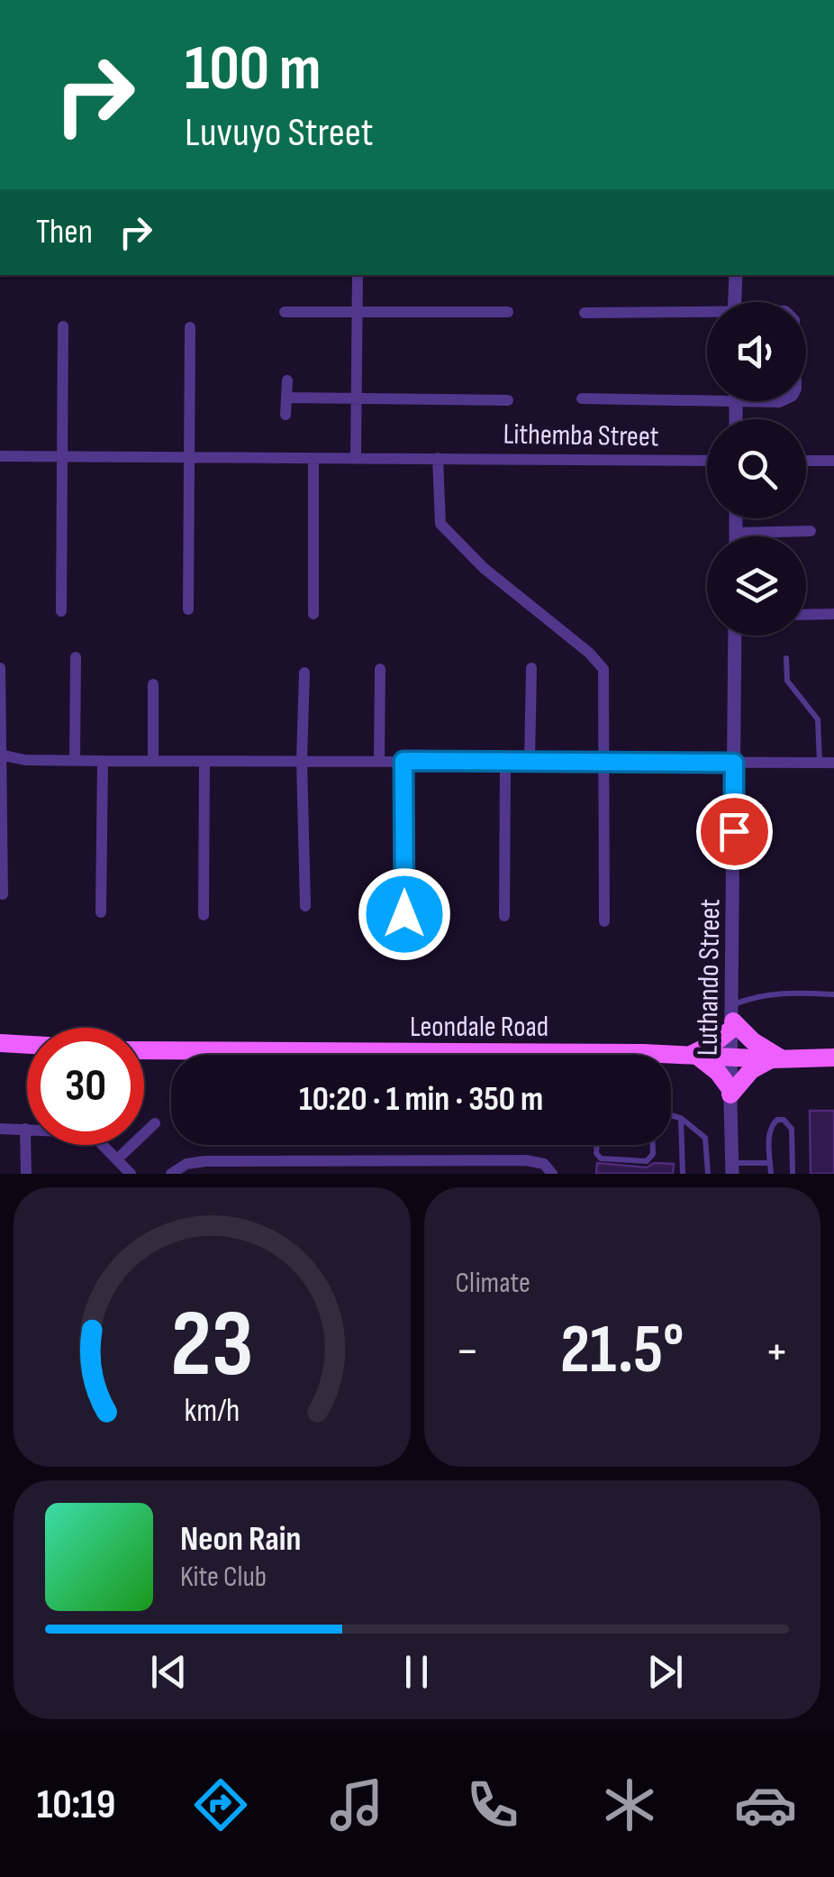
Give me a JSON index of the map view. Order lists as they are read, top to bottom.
{
  "streets": {
    "main road": ["Leondale Road"],
    "street": ["Lithemba Street", "Luthando Street"]
  },
  "crossings": [
    ["Luthando Street", "Leondale Road"]
  ],
  "page": {
    "turn": ["100 m", "Luvuyo Street"],
    "then": "Then",
    "limit": "30",
    "trip": "10:20 · 1 min · 350 m",
    "tile": "Climate",
    "heat": ["−", "21.5°", "+"],
    "song": ["Neon Rain", "Kite Club"],
    "tabs": "10:19",
    "gauge": ["23", "km/h"]
  }
}
